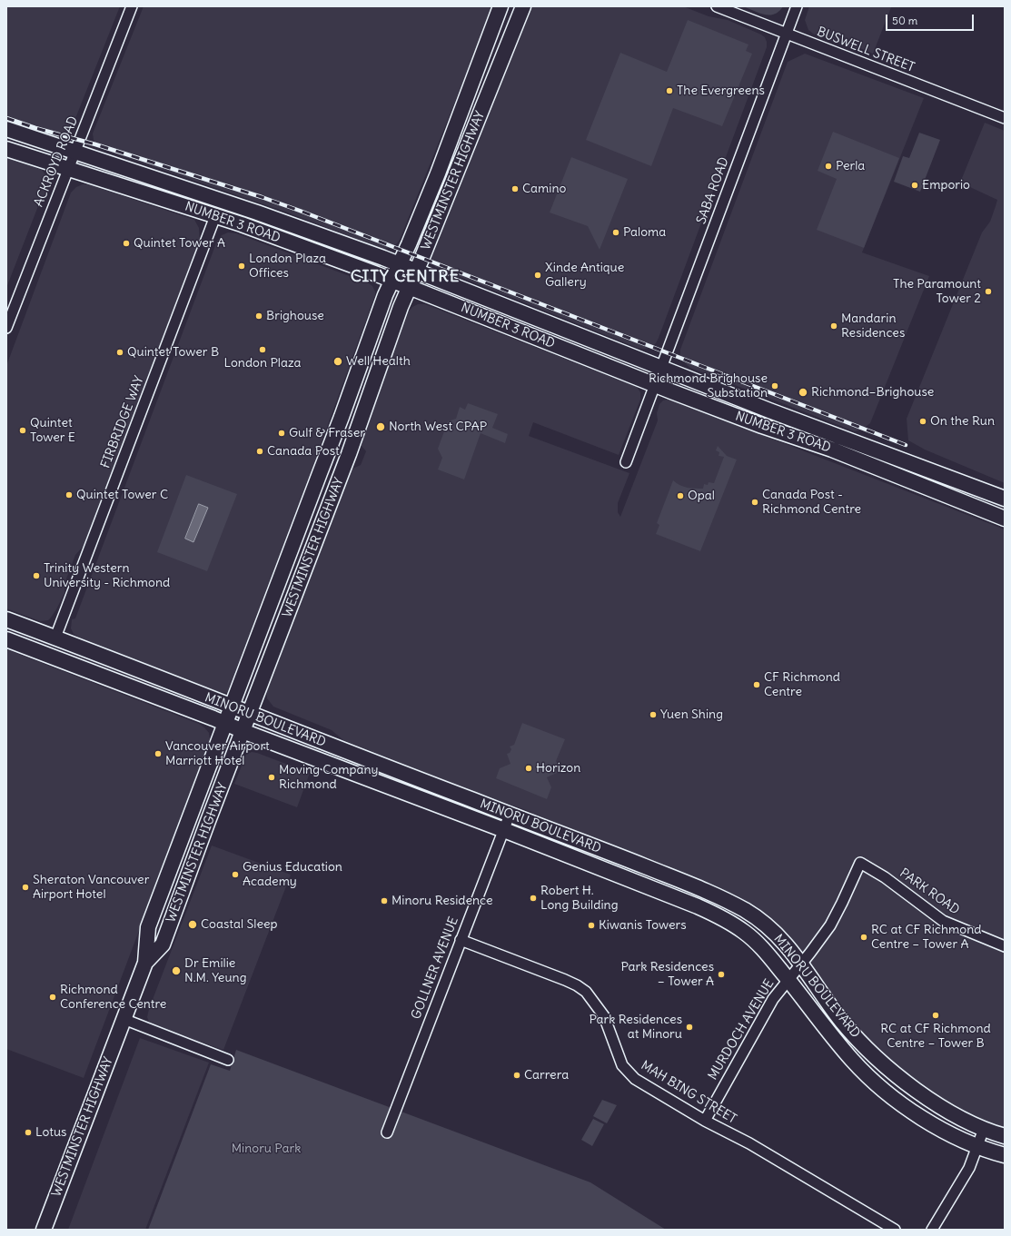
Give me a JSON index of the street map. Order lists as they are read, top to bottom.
{
  "streets": {
    "main road": ["WESTMINSTER HIGHWAY", "NUMBER 3 ROAD", "MINORU BOULEVARD"],
    "street": [
      "BUSWELL STREET",
      "ACKROYD ROAD",
      "SABA ROAD",
      "FIRBRIDGE WAY",
      "PARK ROAD",
      "GOLLNER AVENUE",
      "MURDOCH AVENUE",
      "MAH BING STREET"
    ]
  },
  "crossings": [
    ["BUSWELL STREET", "SABA ROAD"],
    ["ACKROYD ROAD", "NUMBER 3 ROAD"],
    ["WESTMINSTER HIGHWAY", "NUMBER 3 ROAD"],
    ["WESTMINSTER HIGHWAY", "MINORU BOULEVARD"],
    ["SABA ROAD", "NUMBER 3 ROAD"],
    ["NUMBER 3 ROAD", "FIRBRIDGE WAY"],
    ["FIRBRIDGE WAY", "MINORU BOULEVARD"],
    ["MINORU BOULEVARD", "GOLLNER AVENUE"],
    ["MINORU BOULEVARD", "MURDOCH AVENUE"],
    ["PARK ROAD", "MURDOCH AVENUE"],
    ["GOLLNER AVENUE", "MAH BING STREET"],
    ["MURDOCH AVENUE", "MAH BING STREET"]
  ],
  "districts": ["CITY CENTRE"],
  "parks": ["Minoru Park"],
  "places": [
    "The Evergreens",
    "Perla",
    "Emporio",
    "Camino",
    "Paloma",
    "Quintet Tower A",
    "London Plaza Offices",
    "Xinde Antique Gallery",
    "The Paramount Tower 2",
    "Brighouse",
    "Mandarin Residences",
    "London Plaza",
    "Quintet Tower B",
    "Well Health",
    "Richmond Brighouse Substation",
    "Richmond–Brighouse",
    "On the Run",
    "North West CPAP",
    "Quintet Tower E",
    "Gulf & Fraser",
    "Canada Post",
    "Quintet Tower C",
    "Opal",
    "Canada Post - Richmond Centre",
    "Trinity Western University - Richmond",
    "CF Richmond Centre",
    "Yuen Shing",
    "Vancouver Airport Marriott Hotel",
    "Horizon",
    "Moving Company Richmond",
    "Genius Education Academy",
    "Sheraton Vancouver Airport Hotel",
    "Robert H. Long Building",
    "Minoru Residence",
    "Coastal Sleep",
    "Kiwanis Towers",
    "RC at CF Richmond Centre – Tower A",
    "Dr Emilie N.M. Yeung",
    "Park Residences – Tower A",
    "Richmond Conference Centre",
    "RC at CF Richmond Centre – Tower B",
    "Park Residences at Minoru",
    "Carrera",
    "Lotus"
  ],
  "scale_bar": "50 m"
}
